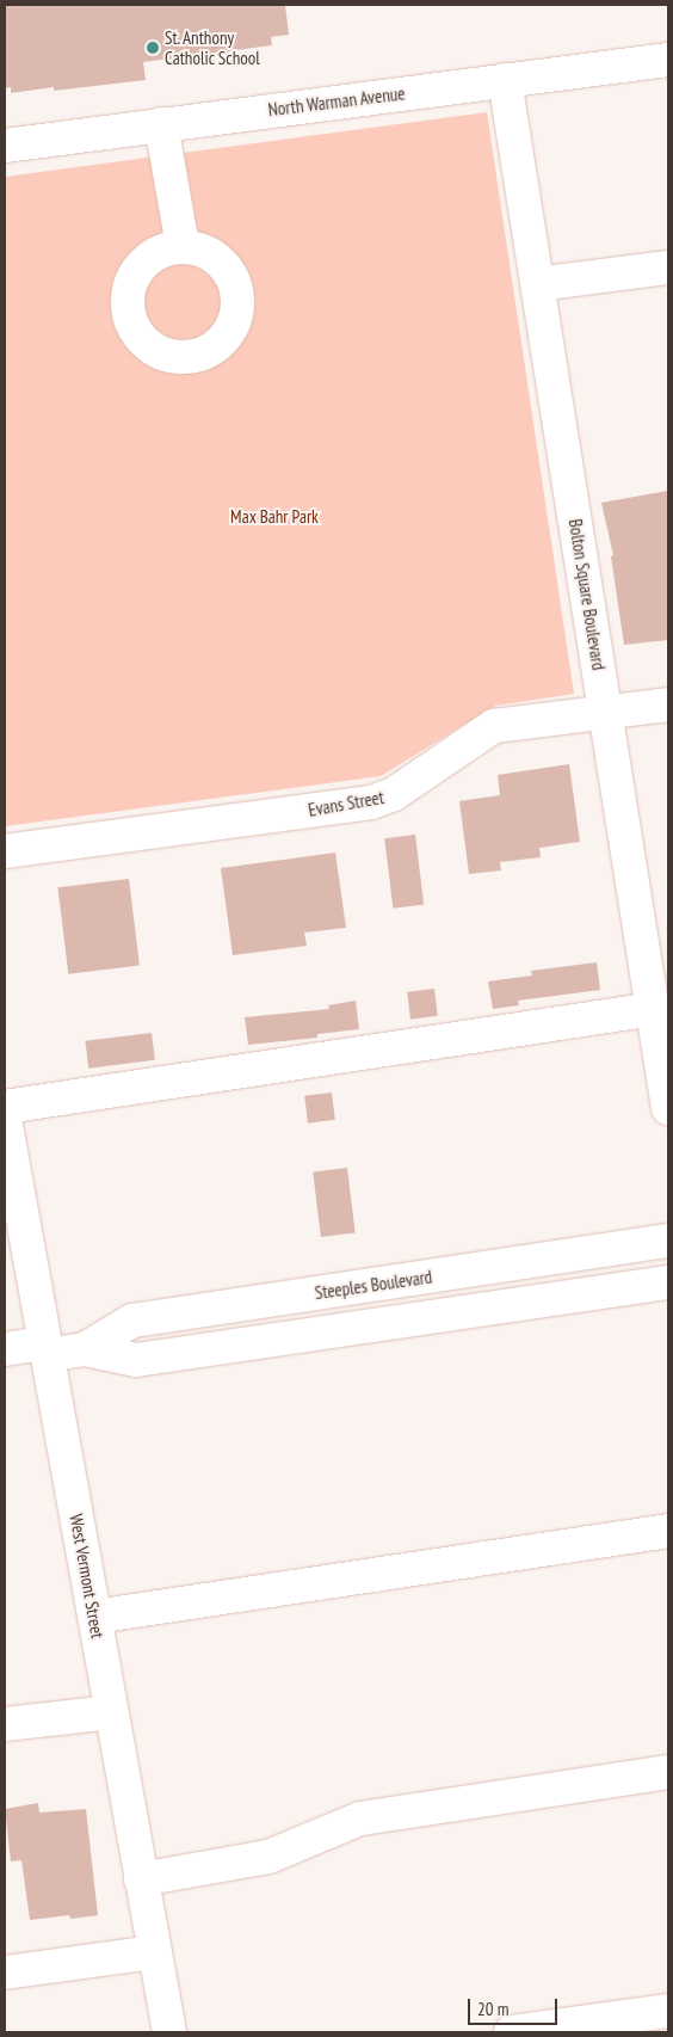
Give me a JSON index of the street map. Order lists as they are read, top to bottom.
{
  "streets": {
    "street": [
      "North Warman Avenue",
      "Bolton Square Boulevard",
      "Evans Street",
      "Steeples Boulevard",
      "West Vermont Street"
    ]
  },
  "crossings": [
    ["North Warman Avenue", "Bolton Square Boulevard"],
    ["Bolton Square Boulevard", "Evans Street"],
    ["Steeples Boulevard", "West Vermont Street"]
  ],
  "parks": ["Max Bahr Park"],
  "places": ["St. Anthony Catholic School"],
  "scale_bar": "20 m"
}
